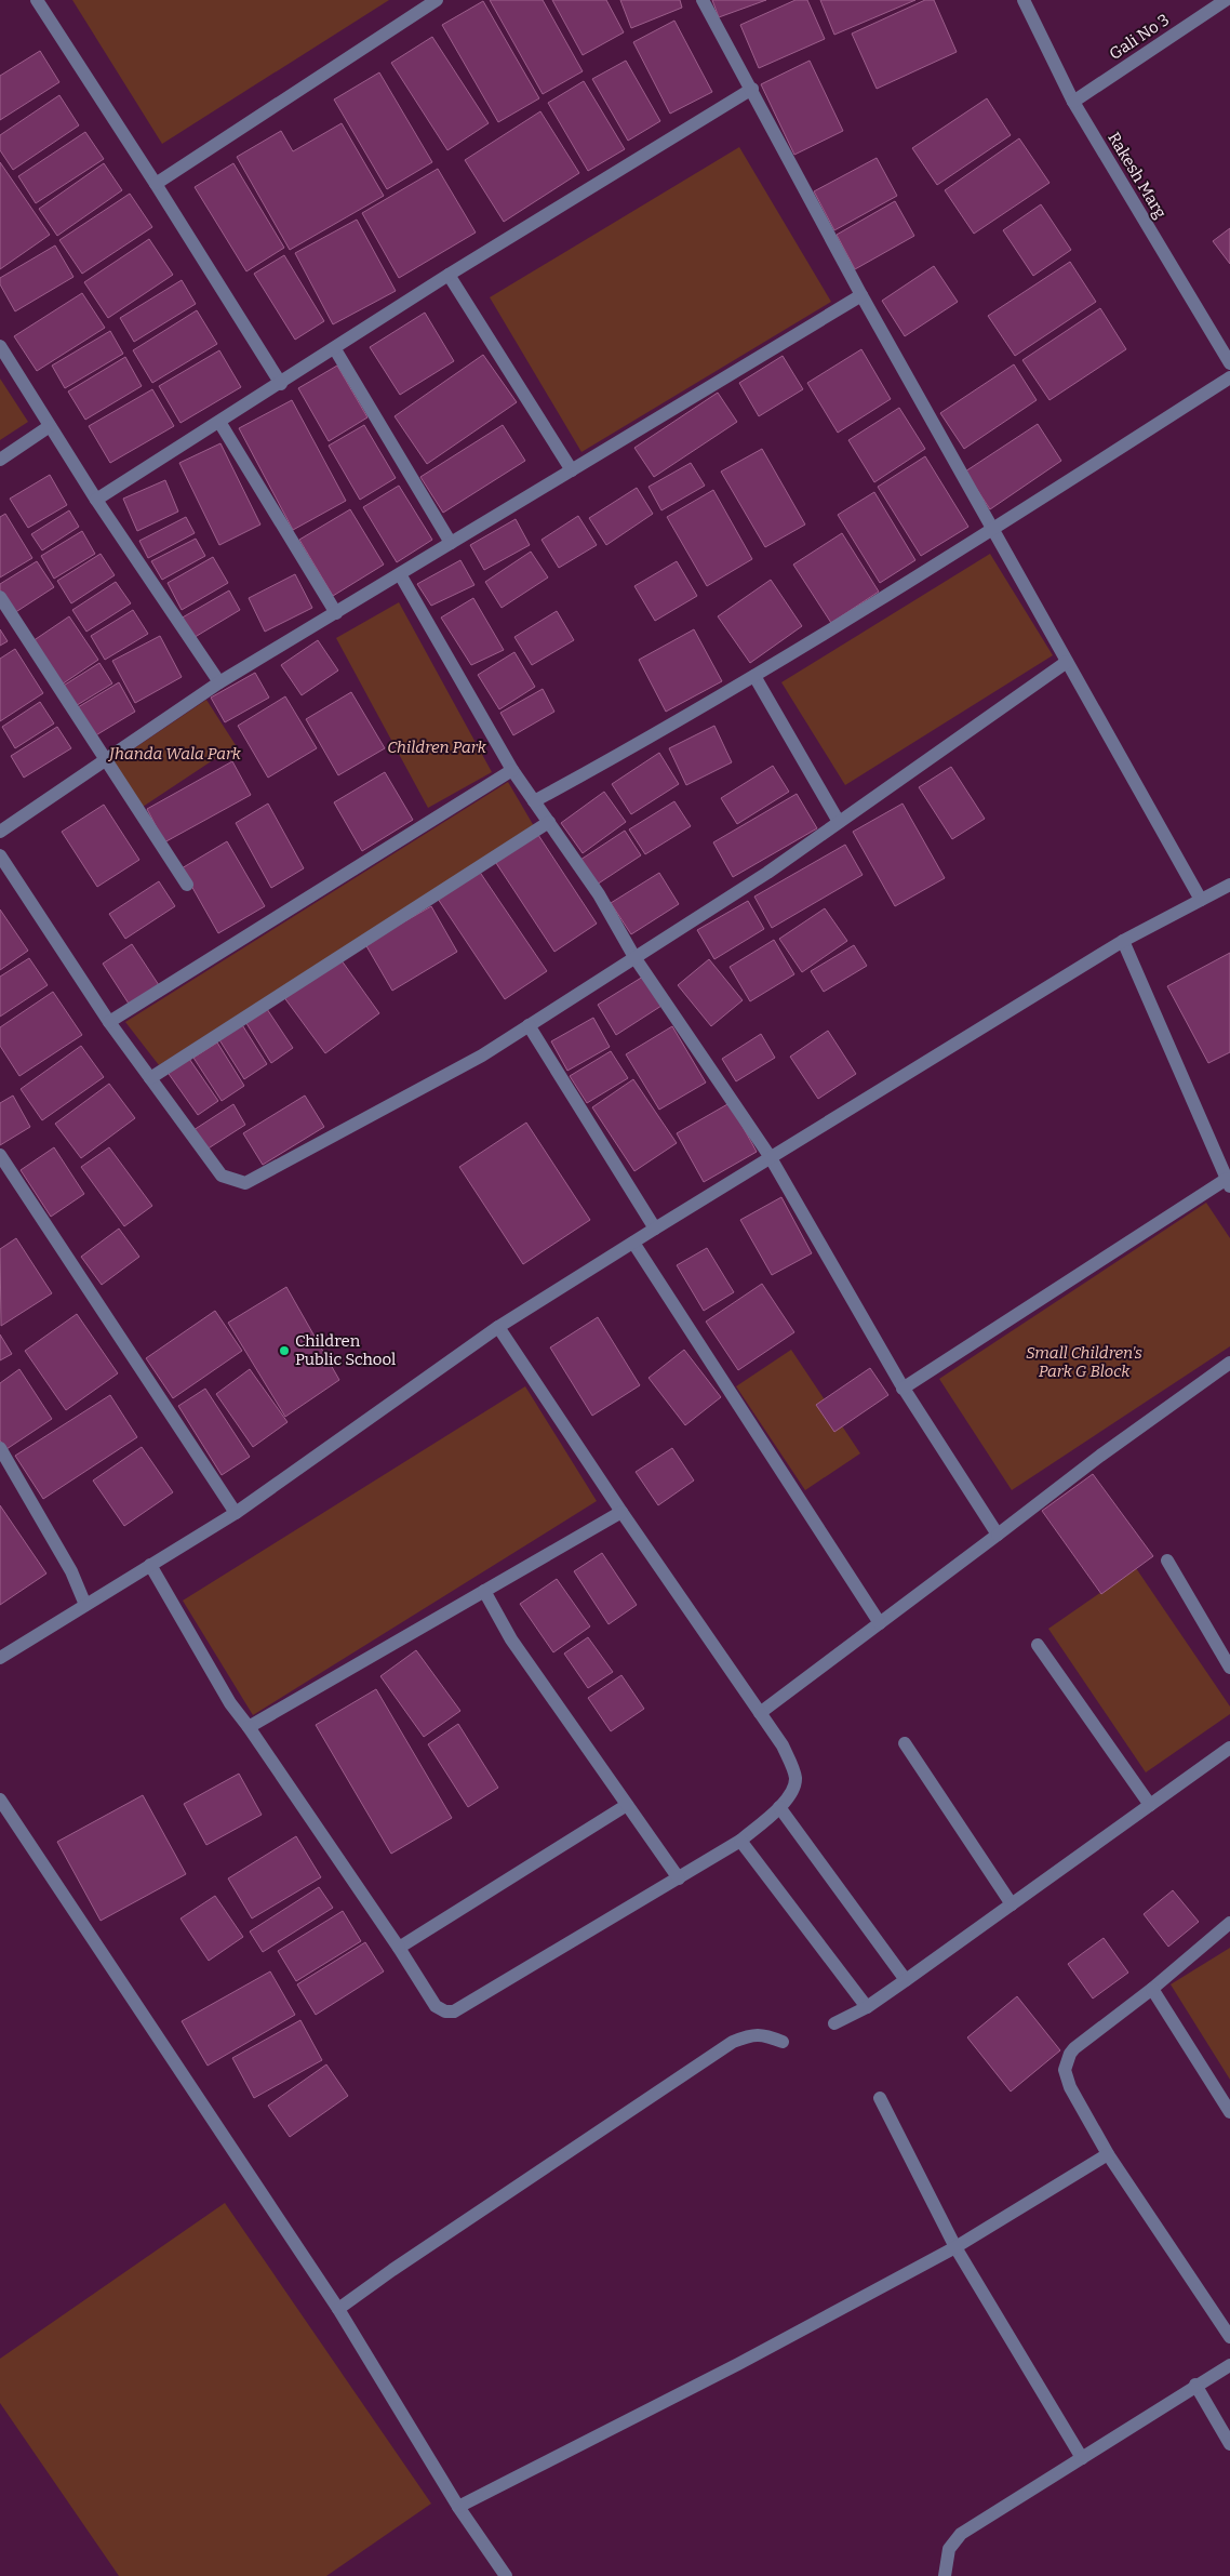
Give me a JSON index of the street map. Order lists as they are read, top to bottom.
{
  "streets": {
    "street": ["Gali No 3", "Rakesh Marg"]
  },
  "crossings": [
    ["Gali No 3", "Rakesh Marg"]
  ],
  "parks": ["Children Park", "Jhanda Wala Park", "Small Children's Park G Block"],
  "places": ["Children Public School"]
}
